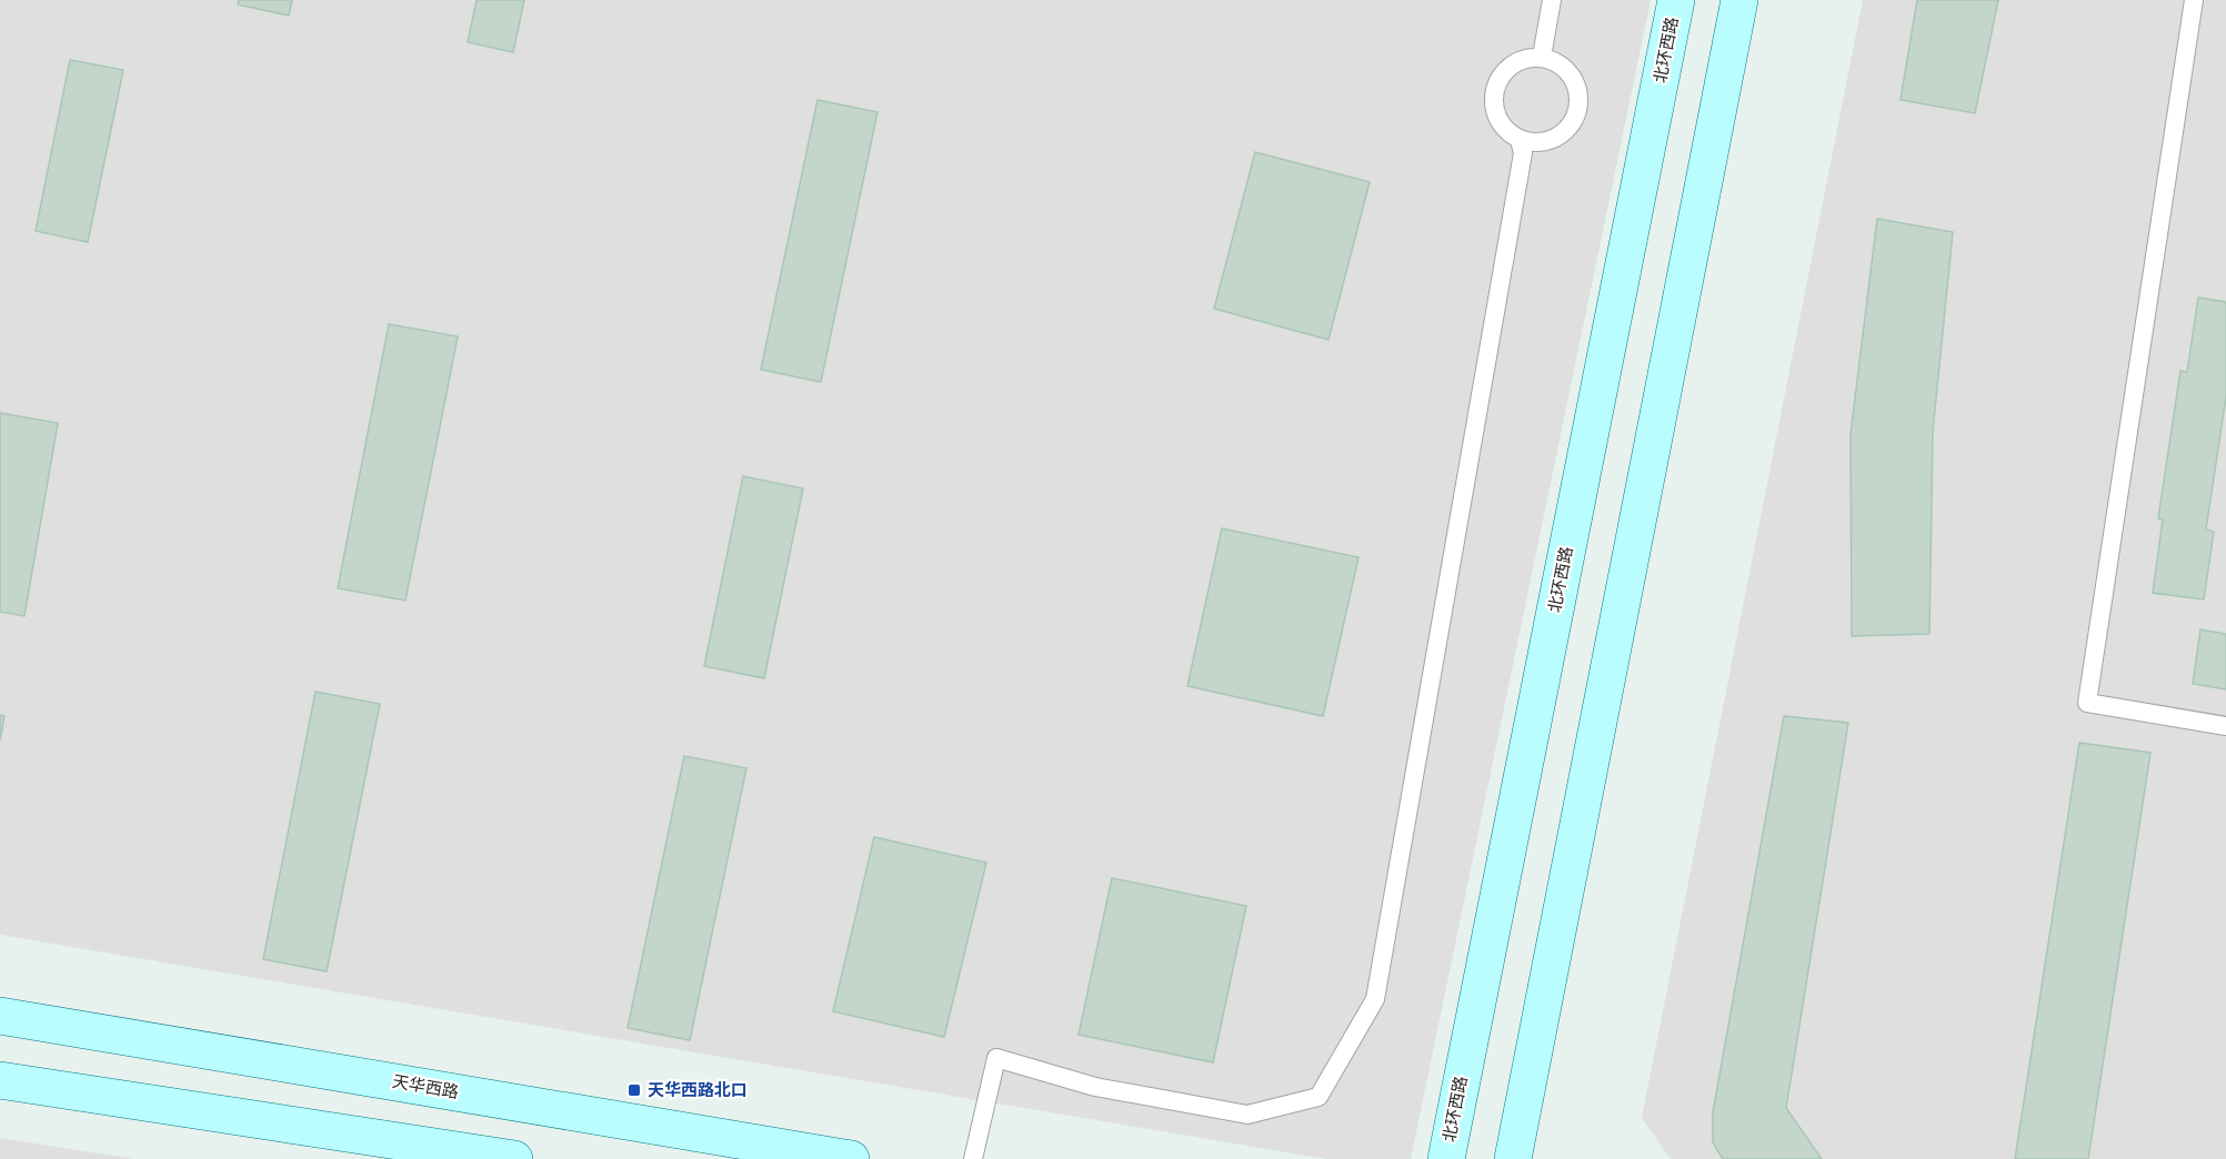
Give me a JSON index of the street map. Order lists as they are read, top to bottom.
{
  "streets": {
    "street": ["北环西路", "天华西路"]
  },
  "places": {
    "transit": ["天华西路北口"]
  }
}
